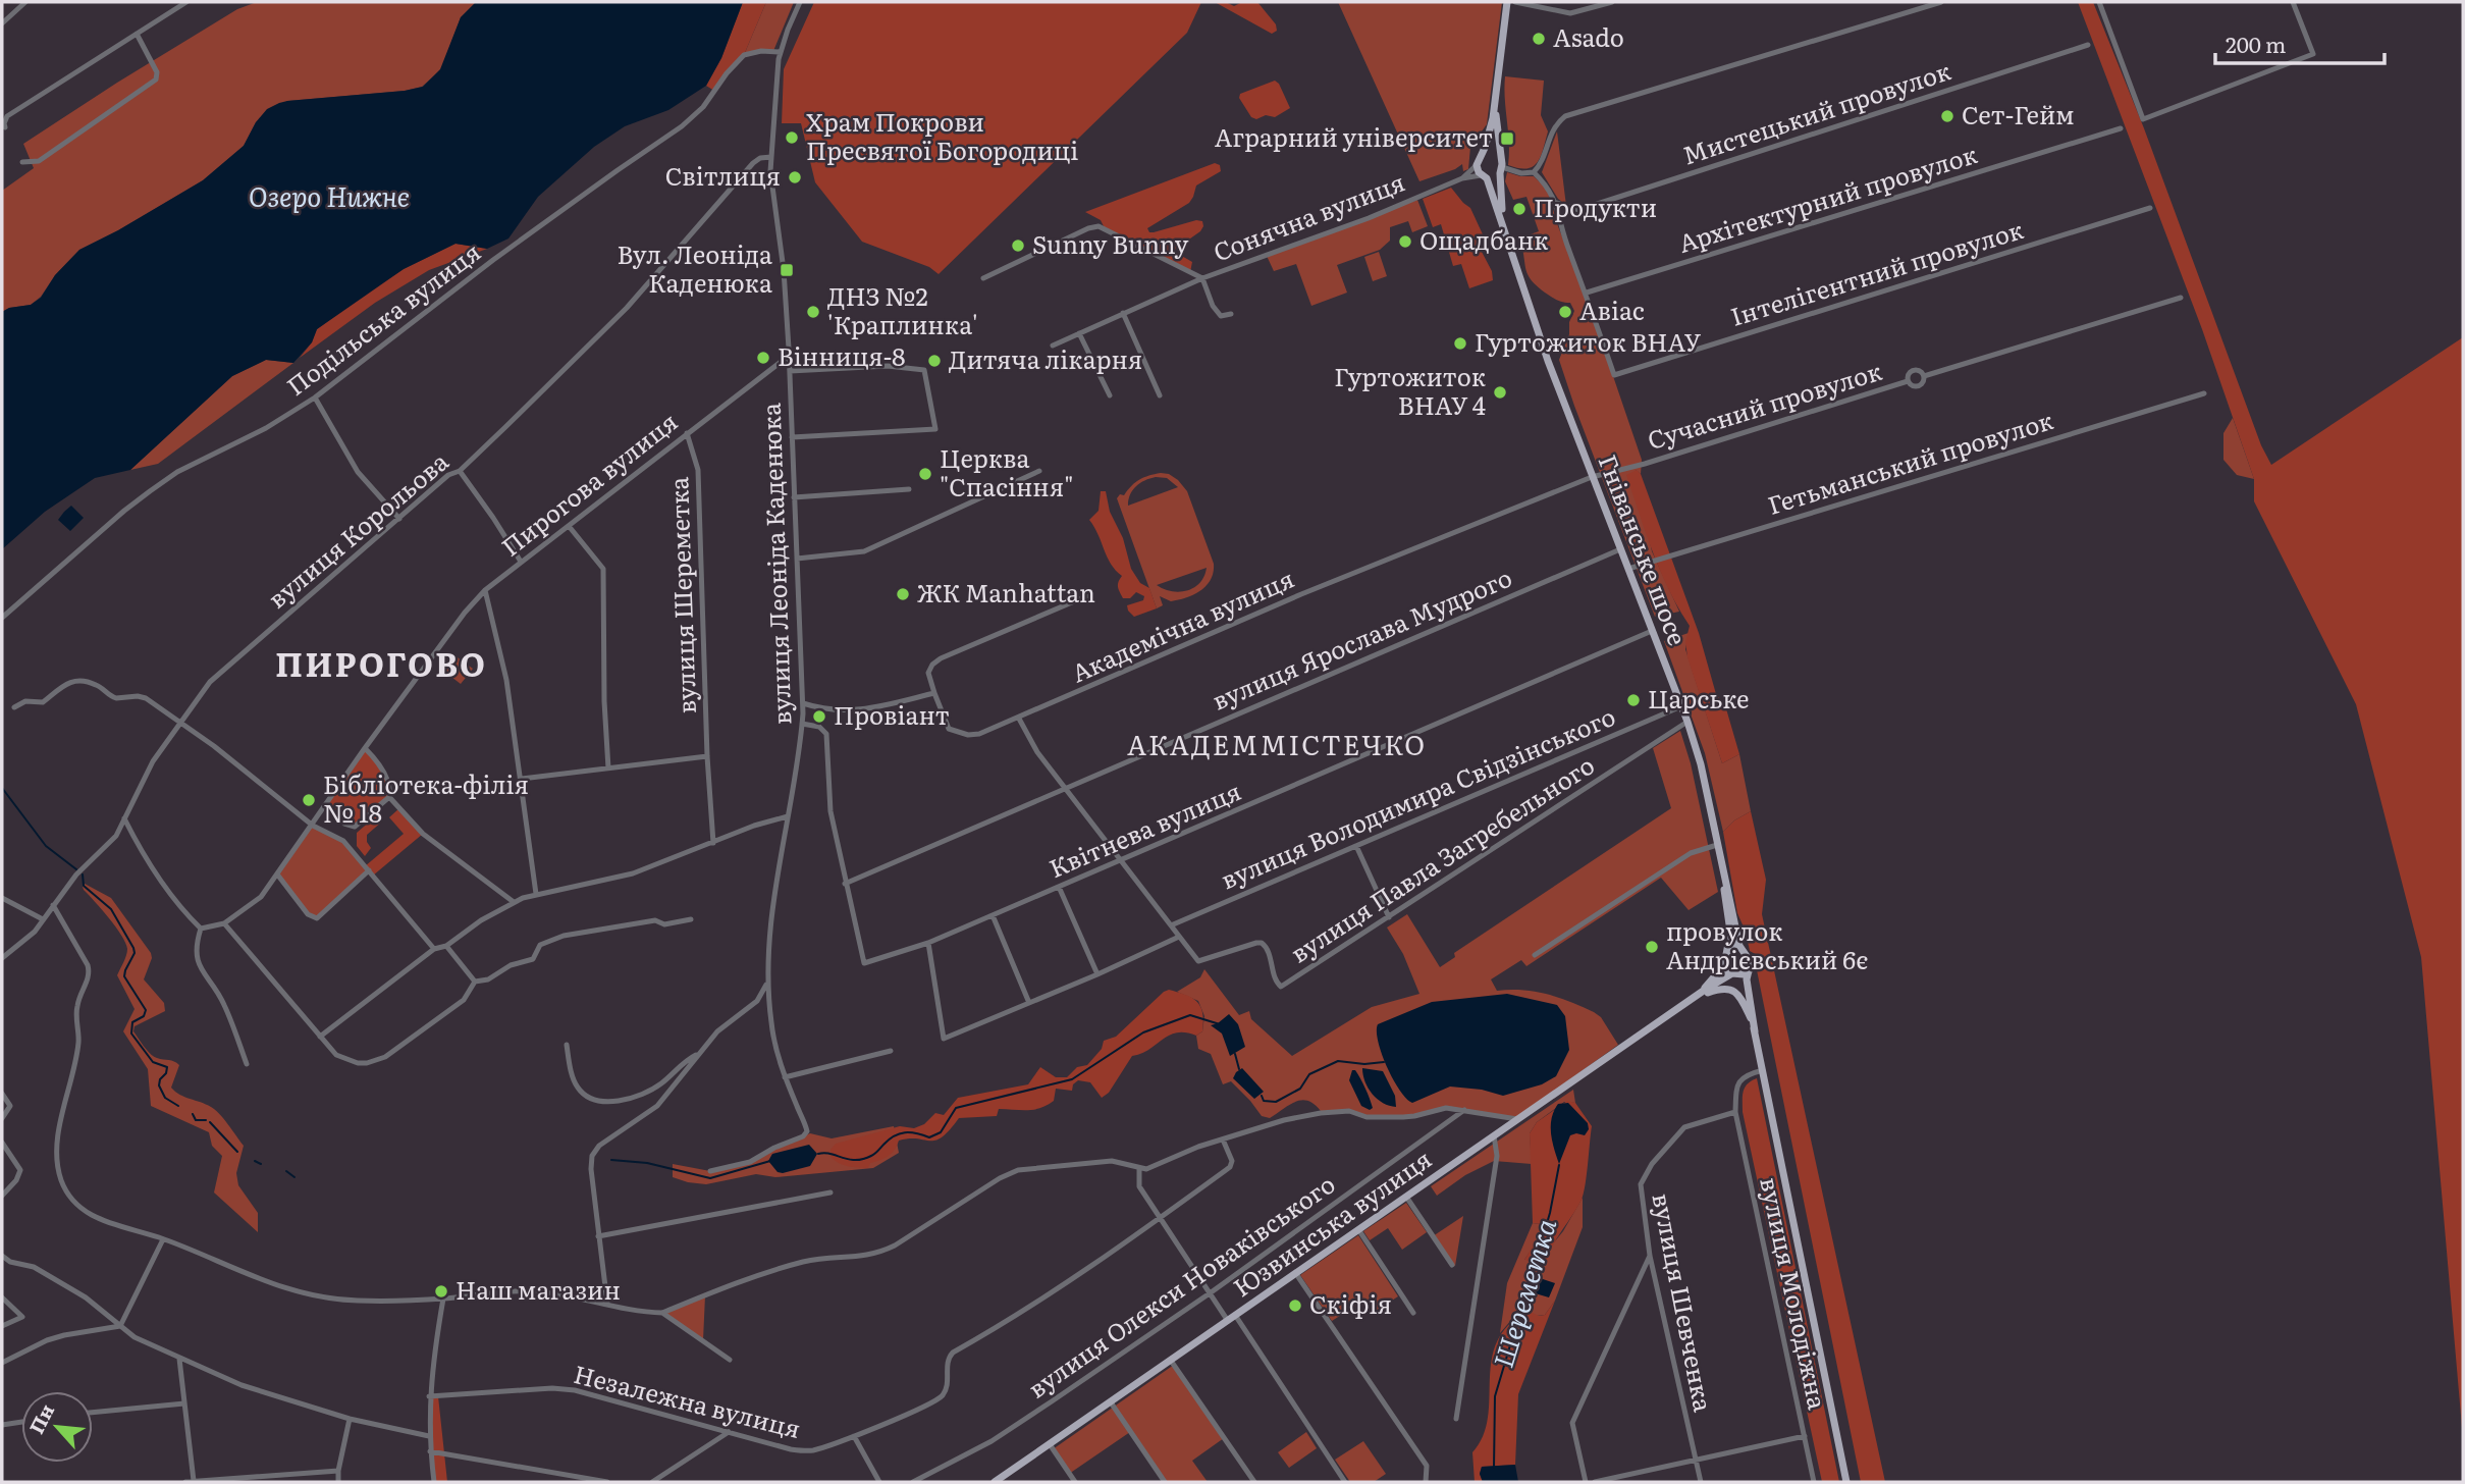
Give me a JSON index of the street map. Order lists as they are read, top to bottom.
{
  "streets": {
    "main road": ["Гніванське шосе", "Юзвинська вулиця"],
    "street": [
      "Мистецький провулок",
      "Архітектурний провулок",
      "Сонячна вулиця",
      "Інтелігентний провулок",
      "Подільська вулиця",
      "Сучасний провулок",
      "Гетьманський провулок",
      "Пирогова вулиця",
      "вулиця Корольова",
      "вулиця Леоніда Каденюка",
      "вулиця Шереметка",
      "Академічна вулиця",
      "вулиця Ярослава Мудрого",
      "вулиця Володимира Свідзінського",
      "Квітнева вулиця",
      "вулиця Павла Загребельного",
      "вулиця Олекси Новаківського",
      "вулиця Молодіжна",
      "вулиця Шевченка",
      "Незалежна вулиця"
    ]
  },
  "crossings": [
    ["Архітектурний провулок", "Інтелігентний провулок"],
    ["Сучасний провулок", "Гніванське шосе"],
    ["Сучасний провулок", "Академічна вулиця"],
    ["Гетьманський провулок", "Гніванське шосе"],
    ["Пирогова вулиця", "вулиця Леоніда Каденюка"],
    ["Пирогова вулиця", "вулиця Шереметка"],
    ["Гніванське шосе", "Академічна вулиця"],
    ["Гніванське шосе", "вулиця Ярослава Мудрого"],
    ["Гніванське шосе", "вулиця Володимира Свідзінського"],
    ["Гніванське шосе", "Квітнева вулиця"],
    ["Гніванське шосе", "вулиця Павла Загребельного"],
    ["Академічна вулиця", "вулиця Павла Загребельного"],
    ["вулиця Ярослава Мудрого", "Квітнева вулиця"],
    ["вулиця Ярослава Мудрого", "вулиця Павла Загребельного"],
    ["вулиця Володимира Свідзінського", "вулиця Павла Загребельного"],
    ["Квітнева вулиця", "вулиця Павла Загребельного"],
    ["вулиця Молодіжна", "вулиця Шевченка"]
  ],
  "districts": ["ПИРОГОВО", "АКАДЕММІСТЕЧКО"],
  "water": ["Озеро Нижнє", "Шереметка"],
  "places": {
    "other": [
      "Asado",
      "Сет-Гейм",
      "Храм Покрови Пресвятої Богородиці",
      "Світлиця",
      "Продукти",
      "Ощадбанк",
      "Sunny Bunny",
      "ДНЗ №2 'Краплинка'",
      "Авіас",
      "Гуртожиток ВНАУ",
      "Вінниця-8",
      "Дитяча лікарня",
      "Гуртожиток ВНАУ 4",
      "Церква \"Спасіння\"",
      "ЖК Manhattan",
      "Царське",
      "Провіант",
      "Бібліотека-філія № 18",
      "провулок Андрієвський 6є",
      "Наш магазин",
      "Скіфія"
    ],
    "transit": ["Аграрний університет", "Вул. Леоніда Каденюка"]
  },
  "scale_bar": "200 m",
  "north": "top left"
}
